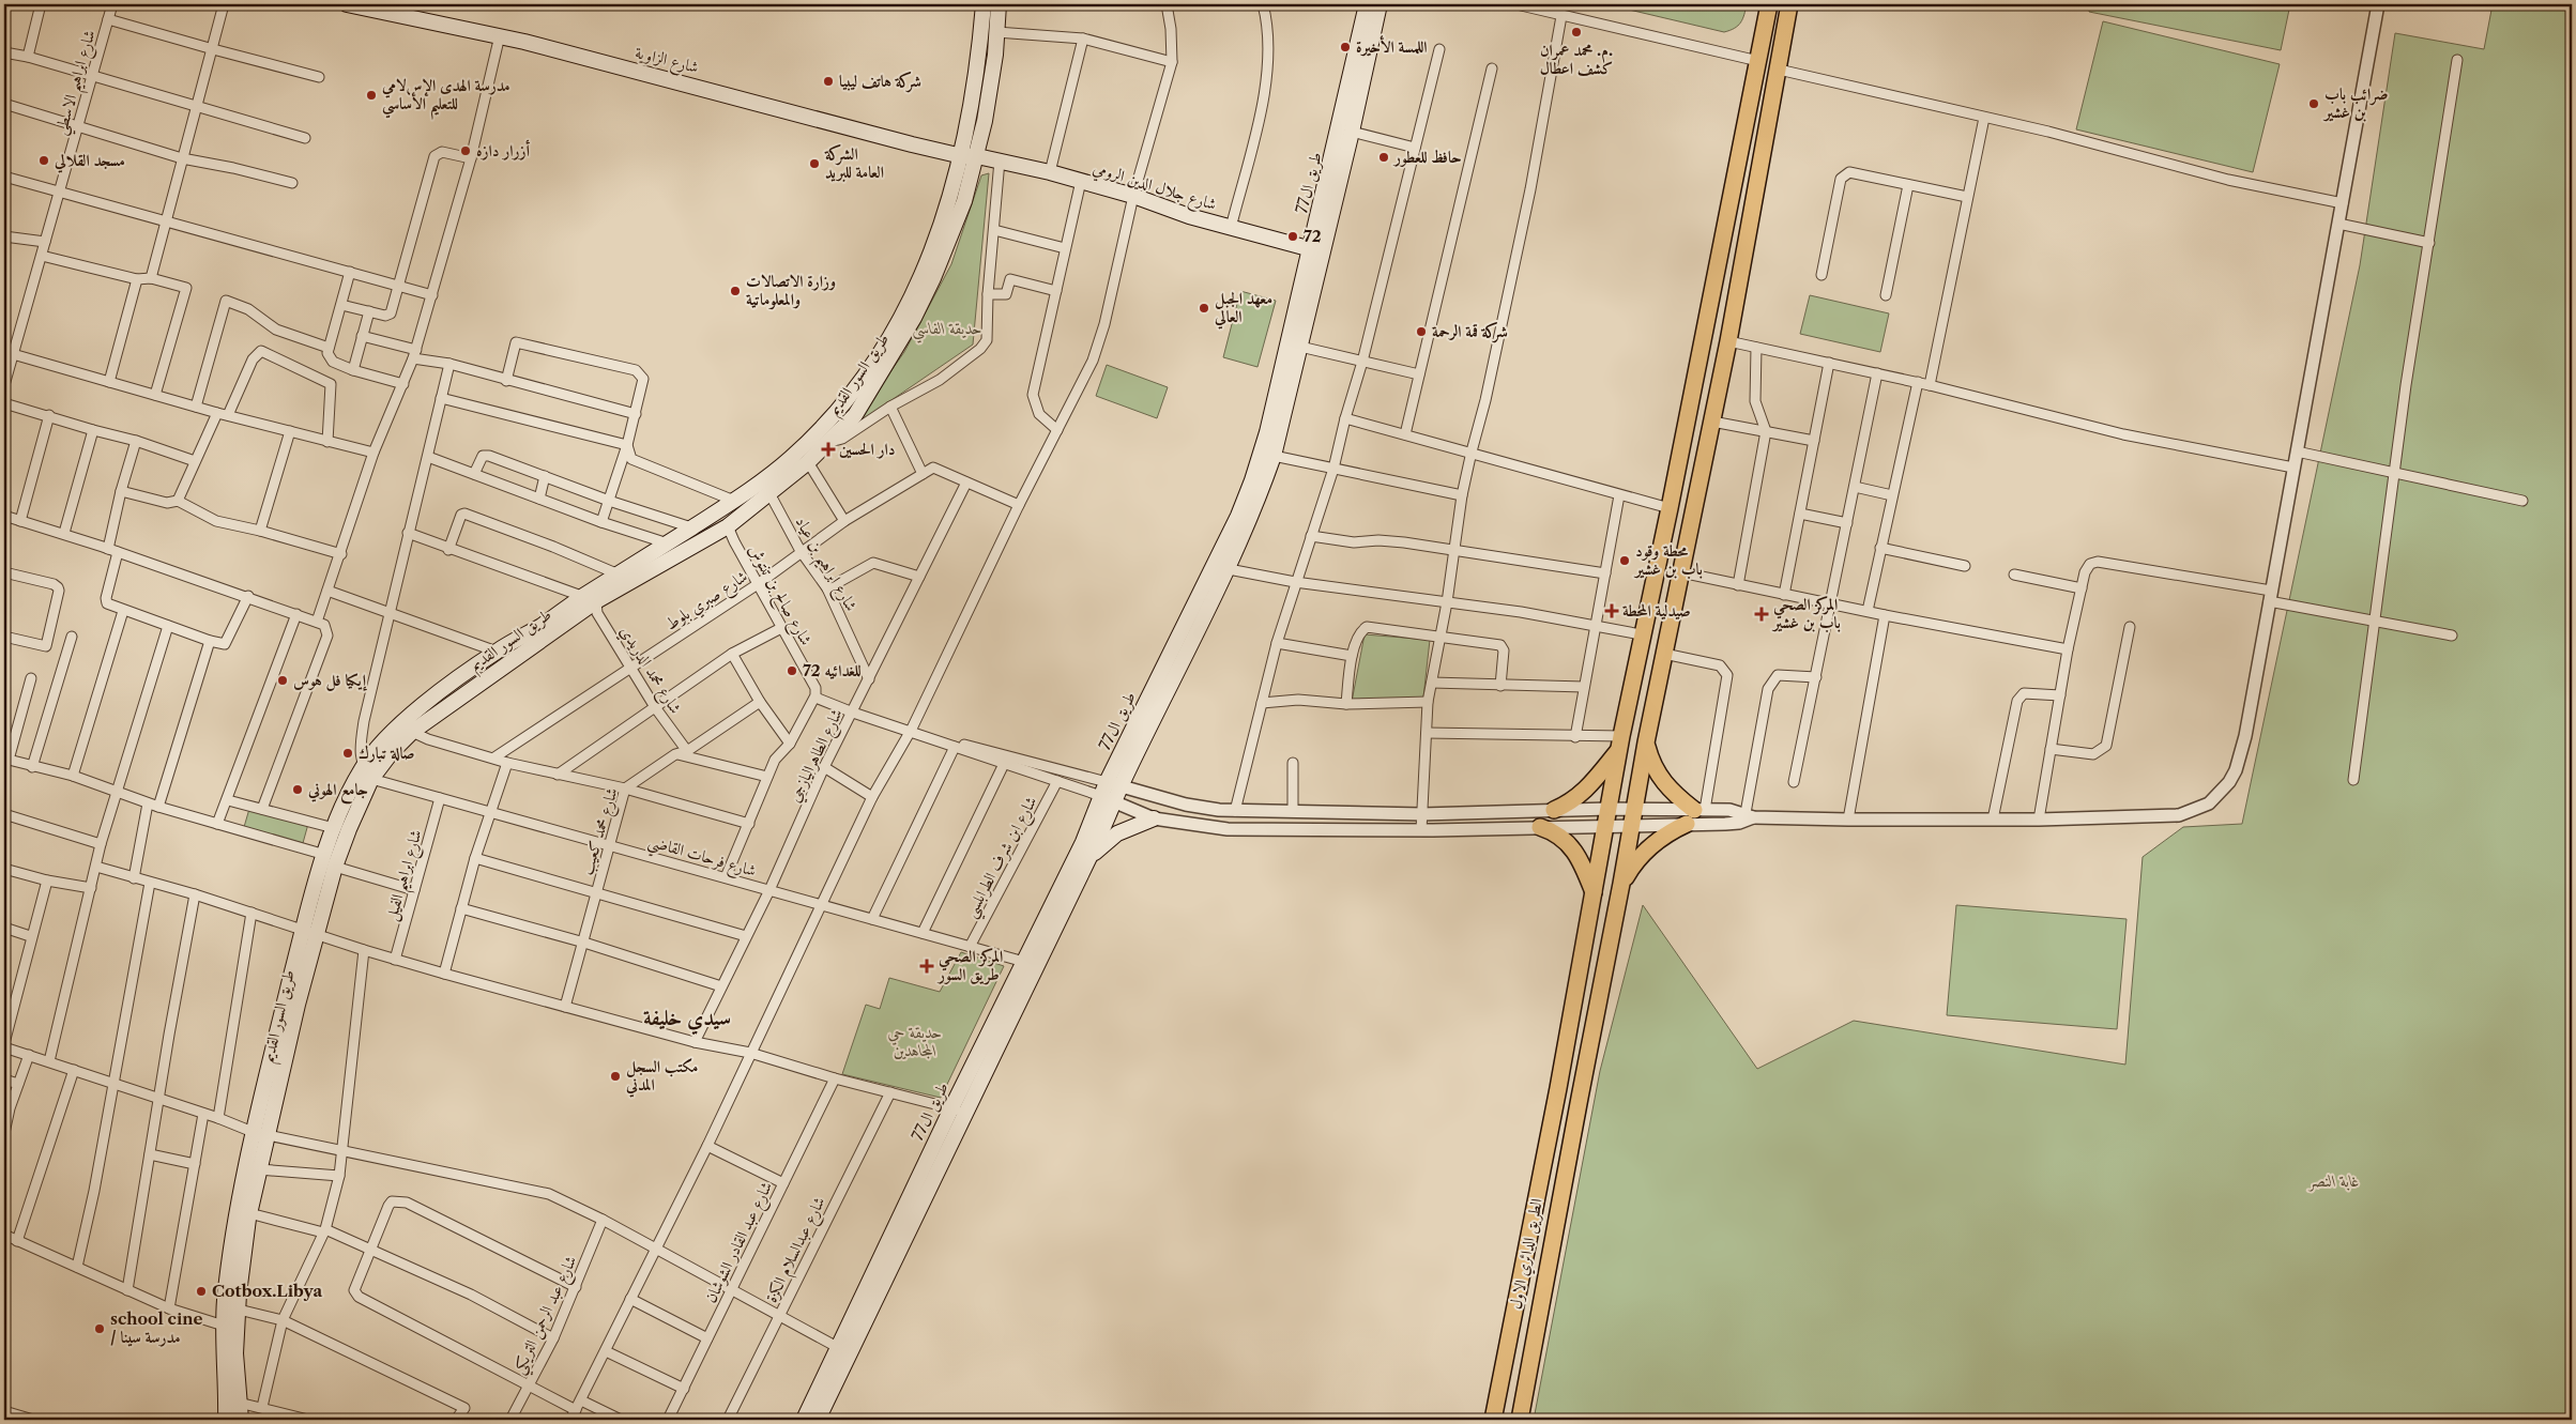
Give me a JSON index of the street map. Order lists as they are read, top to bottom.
{
  "streets": {
    "highway": ["الطريق الدائري الاول"],
    "main road": [
      "شارع الزاوية",
      "طريق ال77",
      "شارع جلال الدين الرومي",
      "طريق السور القديم"
    ],
    "street": [
      "شارع ابراهيم الاسطي",
      "شارع ابراهيم بن عياد",
      "شارع صالح بن تنتوش",
      "شارع صبري بلوط",
      "شارع محمد الدريدي",
      "شارع الطاهراليازجي",
      "شارع محمد كعيب",
      "شارع فرحات القاضي",
      "شارع ابن شرف الطرابلسي",
      "شارع ابراهيم الفيل",
      "شارع عبد القادر الشوشان",
      "شارع عبدالسلام الكزة",
      "شارع عبد الرحمن التريكي"
    ]
  },
  "crossings": [
    ["شارع الزاوية", "شارع جلال الدين الرومي"],
    ["شارع الزاوية", "طريق السور القديم"],
    ["طريق ال77", "شارع جلال الدين الرومي"],
    ["طريق ال77", "شارع فرحات القاضي"],
    ["شارع جلال الدين الرومي", "طريق السور القديم"],
    ["طريق السور القديم", "شارع ابراهيم بن عياد"],
    ["طريق السور القديم", "شارع صالح بن تنتوش"],
    ["طريق السور القديم", "شارع محمد الدريدي"],
    ["طريق السور القديم", "شارع فرحات القاضي"],
    ["شارع ابراهيم بن عياد", "شارع صبري بلوط"],
    ["شارع ابراهيم بن عياد", "شارع الطاهراليازجي"],
    ["شارع صالح بن تنتوش", "شارع صبري بلوط"],
    ["شارع صبري بلوط", "شارع محمد الدريدي"],
    ["شارع صبري بلوط", "شارع الطاهراليازجي"],
    ["شارع محمد الدريدي", "شارع محمد كعيب"],
    ["شارع الطاهراليازجي", "شارع فرحات القاضي"],
    ["شارع محمد كعيب", "شارع فرحات القاضي"],
    ["شارع فرحات القاضي", "شارع ابن شرف الطرابلسي"],
    ["شارع فرحات القاضي", "شارع ابراهيم الفيل"]
  ],
  "districts": ["سيدي خليفة"],
  "parks": ["حديقة الفاسي", "حديقة حي المجاهدين", "غابة النصر"],
  "places": {
    "other": [
      "م. محمد عمران. كشف اعطال",
      "اللمسة الأخيرة",
      "شركة هاتف ليبيا",
      "مدرسة الهدى الإسﻻمي للتعليم الأساسي",
      "ضرائب باب بن غشير",
      "أزرار دازه",
      "حافظ للعطور",
      "مسجد القلالي",
      "الشركة العامة للبريد",
      "72",
      "وزارة الاتصالات والمعلوماتية",
      "معهد الجبل العالي",
      "شركة قمة الرحمة",
      "محطة وقود باب بن غشير",
      "72 للغدائيه",
      "إيكيا فل هوس",
      "صالة تبارك",
      "جامع الهوني",
      "مكتب السجل المدني",
      "Cotbox.Libya",
      "school cine / مدرسة سينا"
    ],
    "health": [
      "دار الحسين",
      "صيدلية المحطة",
      "المركز الصحي باب بن غشير",
      "المركز الصحي طريق السور"
    ]
  }
}
